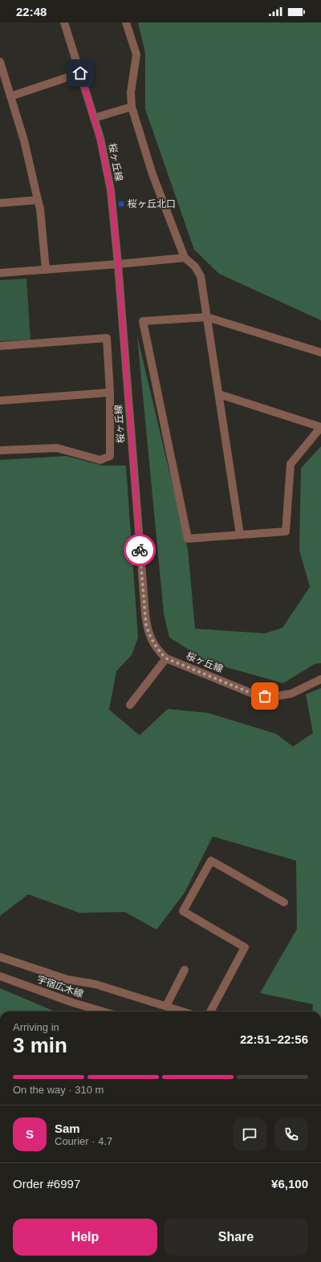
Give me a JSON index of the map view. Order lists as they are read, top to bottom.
{
  "streets": {
    "street": ["桜ヶ丘線", "宇宿広木線"]
  },
  "places": {
    "transit": ["桜ヶ丘北口"]
  },
  "page": {
    "status": "22:48",
    "heading": ["3 min", "Arriving in", "22:51–22:56"],
    "panel": [
      "Sam",
      "Courier · 4.7",
      "Order #6997",
      "¥6,100"
    ],
    "bar": "On the way · 310 m",
    "round": "S",
    "buttons": ["Help", "Share"]
  }
}
